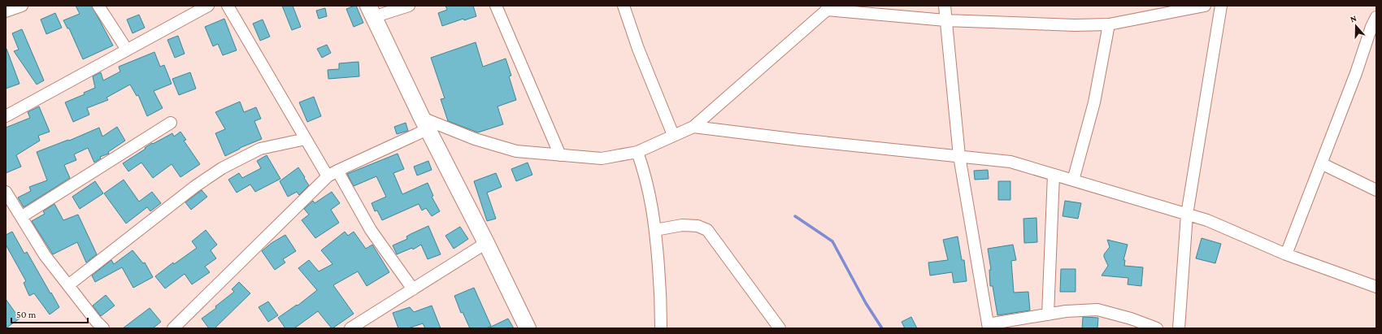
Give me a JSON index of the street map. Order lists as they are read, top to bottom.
{
  "scale_bar": "50 m",
  "north": "top"
}
